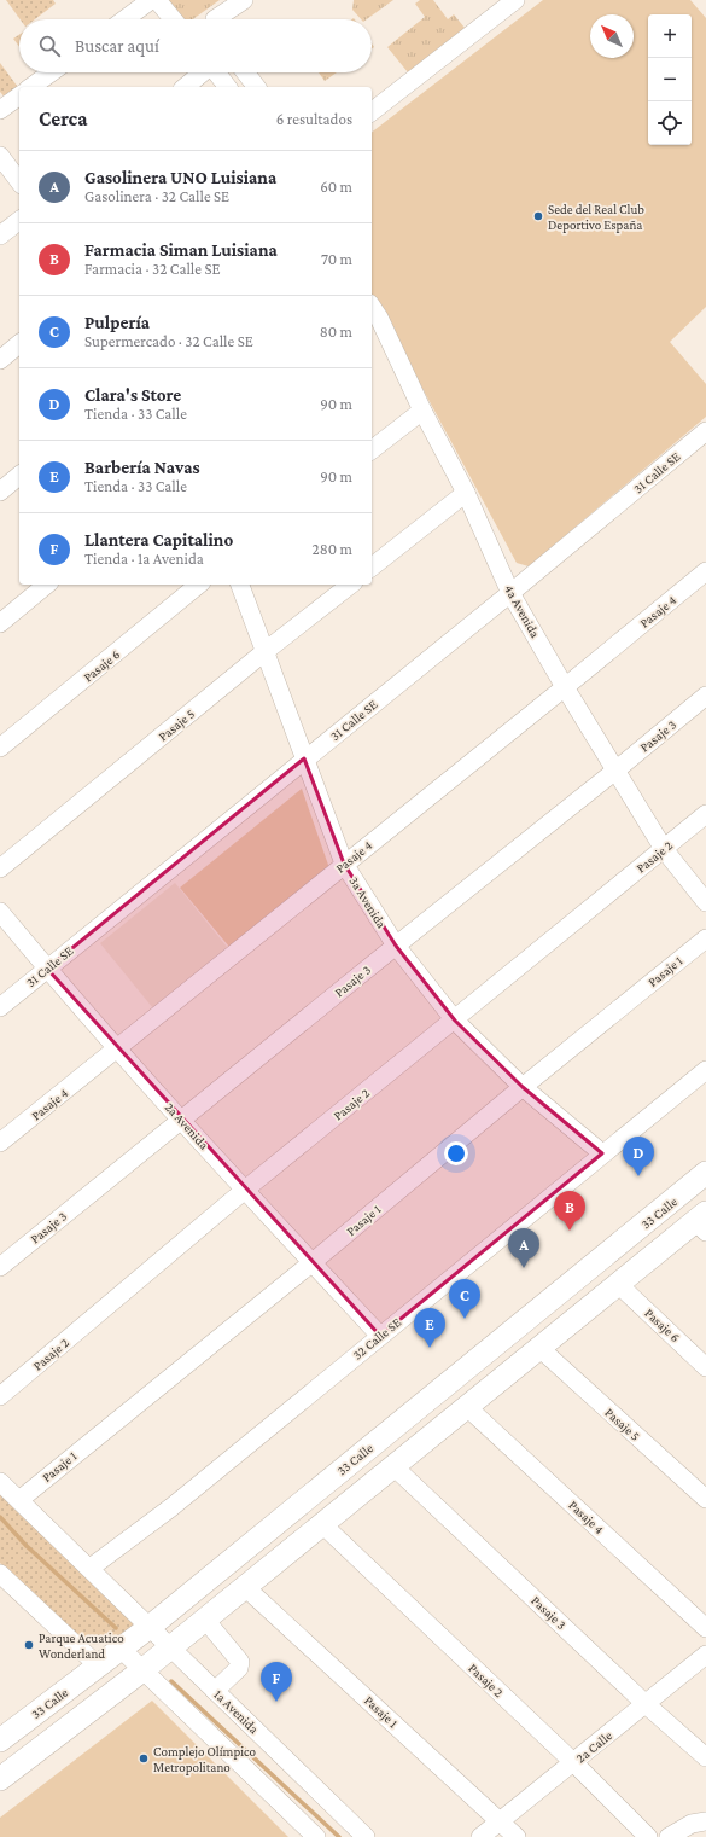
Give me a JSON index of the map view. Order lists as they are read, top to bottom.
{
  "streets": {
    "main road": ["33 Calle"],
    "street": [
      "31 Calle SE",
      "4a Avenida",
      "Pasaje 4",
      "Pasaje 6",
      "Pasaje 5",
      "Pasaje 3",
      "Pasaje 2",
      "3a Avenida",
      "Pasaje 1",
      "2a Avenida",
      "32 Calle SE",
      "1a Avenida",
      "2a Calle"
    ]
  },
  "crossings": [
    ["31 Calle SE", "4a Avenida"],
    ["31 Calle SE", "3a Avenida"],
    ["31 Calle SE", "2a Avenida"],
    ["4a Avenida", "Pasaje 4"],
    ["4a Avenida", "Pasaje 3"],
    ["4a Avenida", "Pasaje 2"],
    ["Pasaje 4", "3a Avenida"],
    ["Pasaje 4", "2a Avenida"],
    ["Pasaje 5", "3a Avenida"],
    ["Pasaje 3", "3a Avenida"],
    ["Pasaje 3", "2a Avenida"],
    ["Pasaje 3", "2a Calle"],
    ["Pasaje 2", "3a Avenida"],
    ["Pasaje 2", "2a Avenida"],
    ["Pasaje 2", "2a Calle"],
    ["3a Avenida", "Pasaje 1"],
    ["3a Avenida", "32 Calle SE"],
    ["Pasaje 1", "2a Avenida"],
    ["Pasaje 1", "2a Calle"],
    ["2a Avenida", "32 Calle SE"],
    ["33 Calle", "1a Avenida"]
  ],
  "places": ["Sede del Real Club Deportivo España", "Parque Acuatico Wonderland", "Complejo Olímpico Metropolitano"],
  "north": "top left",
  "page": {
    "map_buttons": ["+", "−"],
    "search": "Buscar aquí",
    "heading": ["Cerca", "6 resultados"],
    "list": [
      {
        "mark": "A",
        "name": "Gasolinera UNO Luisiana",
        "note": "Gasolinera · 32 Calle SE",
        "value": "60 m"
      },
      {
        "mark": "B",
        "name": "Farmacia Siman Luisiana",
        "note": "Farmacia · 32 Calle SE",
        "value": "70 m"
      },
      {
        "mark": "C",
        "name": "Pulpería",
        "note": "Supermercado · 32 Calle SE",
        "value": "80 m"
      },
      {
        "mark": "D",
        "name": "Clara's Store",
        "note": "Tienda · 33 Calle",
        "value": "90 m"
      },
      {
        "mark": "E",
        "name": "Barbería Navas",
        "note": "Tienda · 33 Calle",
        "value": "90 m"
      },
      {
        "mark": "F",
        "name": "Llantera Capitalino",
        "note": "Tienda · 1a Avenida",
        "value": "280 m"
      }
    ],
    "pins": [
      "D",
      "B",
      "A",
      "C",
      "E",
      "F"
    ]
  }
}
